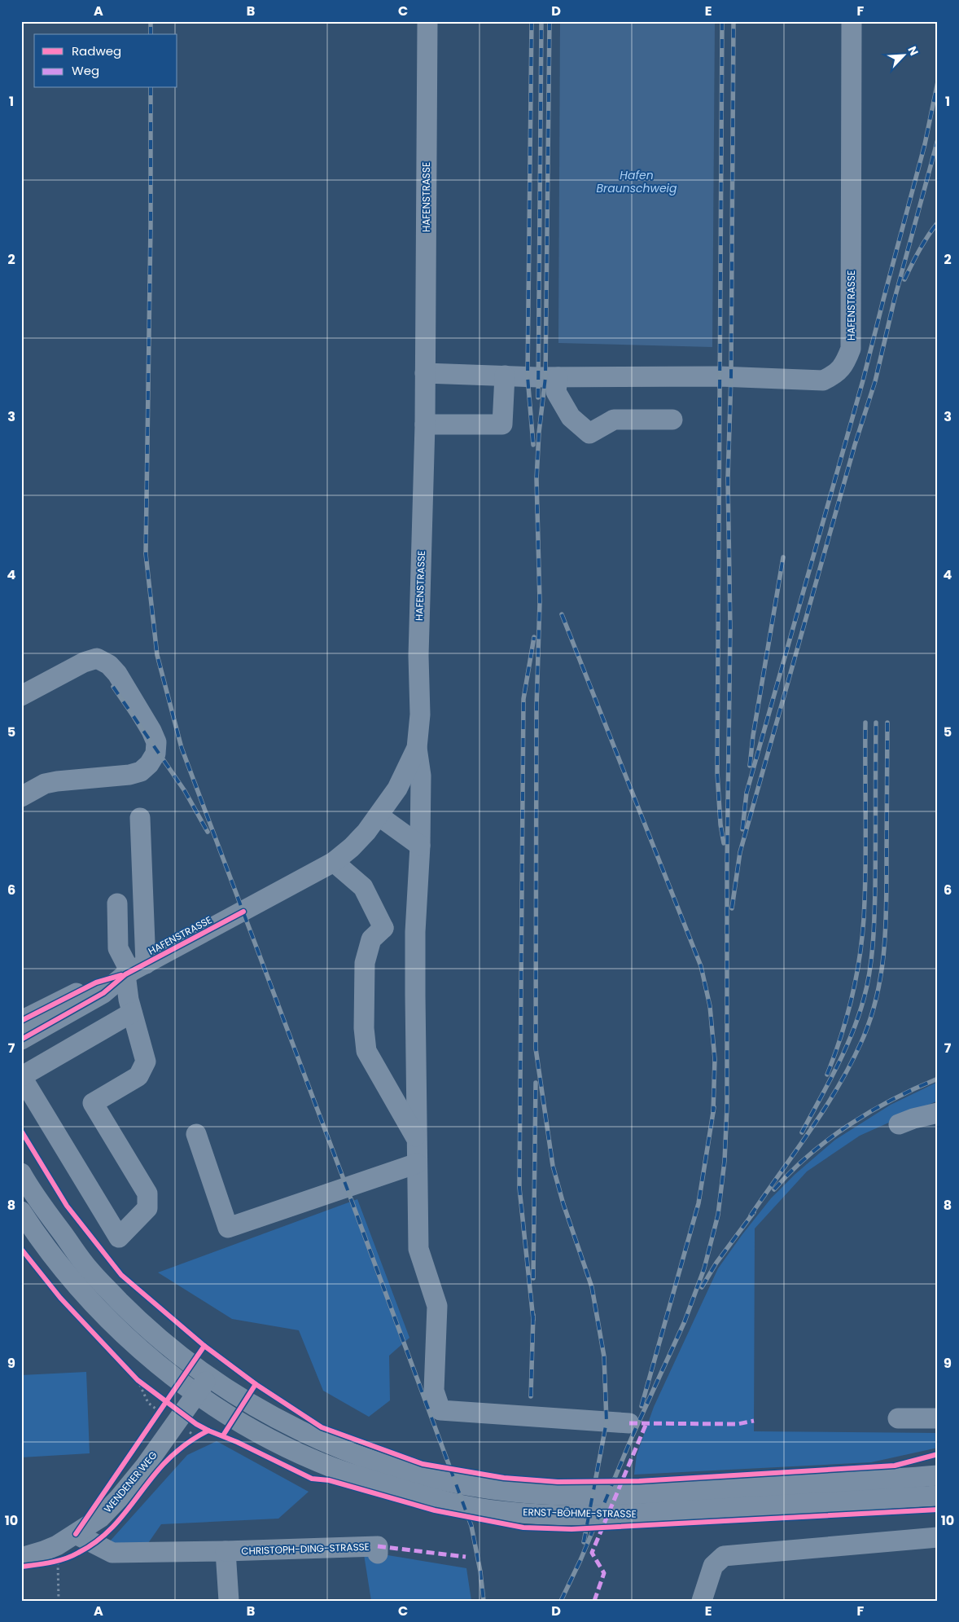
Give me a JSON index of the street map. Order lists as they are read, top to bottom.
{
  "streets": {
    "street": [
      "HAFENSTRASSE",
      "WENDENER WEG",
      "ERNST-BÖHME-STRASSE",
      "CHRISTOPH-DING-STRASSE"
    ]
  },
  "crossings": [
    ["WENDENER WEG", "ERNST-BÖHME-STRASSE"],
    ["WENDENER WEG", "CHRISTOPH-DING-STRASSE"]
  ],
  "water": ["Hafen Braunschweig"],
  "legend": ["Radweg", "Weg"],
  "north": "top right",
  "grid": {
    "columns": [
      "A",
      "B",
      "C",
      "D",
      "E",
      "F"
    ],
    "rows": [
      "1",
      "2",
      "3",
      "4",
      "5",
      "6",
      "7",
      "8",
      "9",
      "10"
    ]
  }
}
